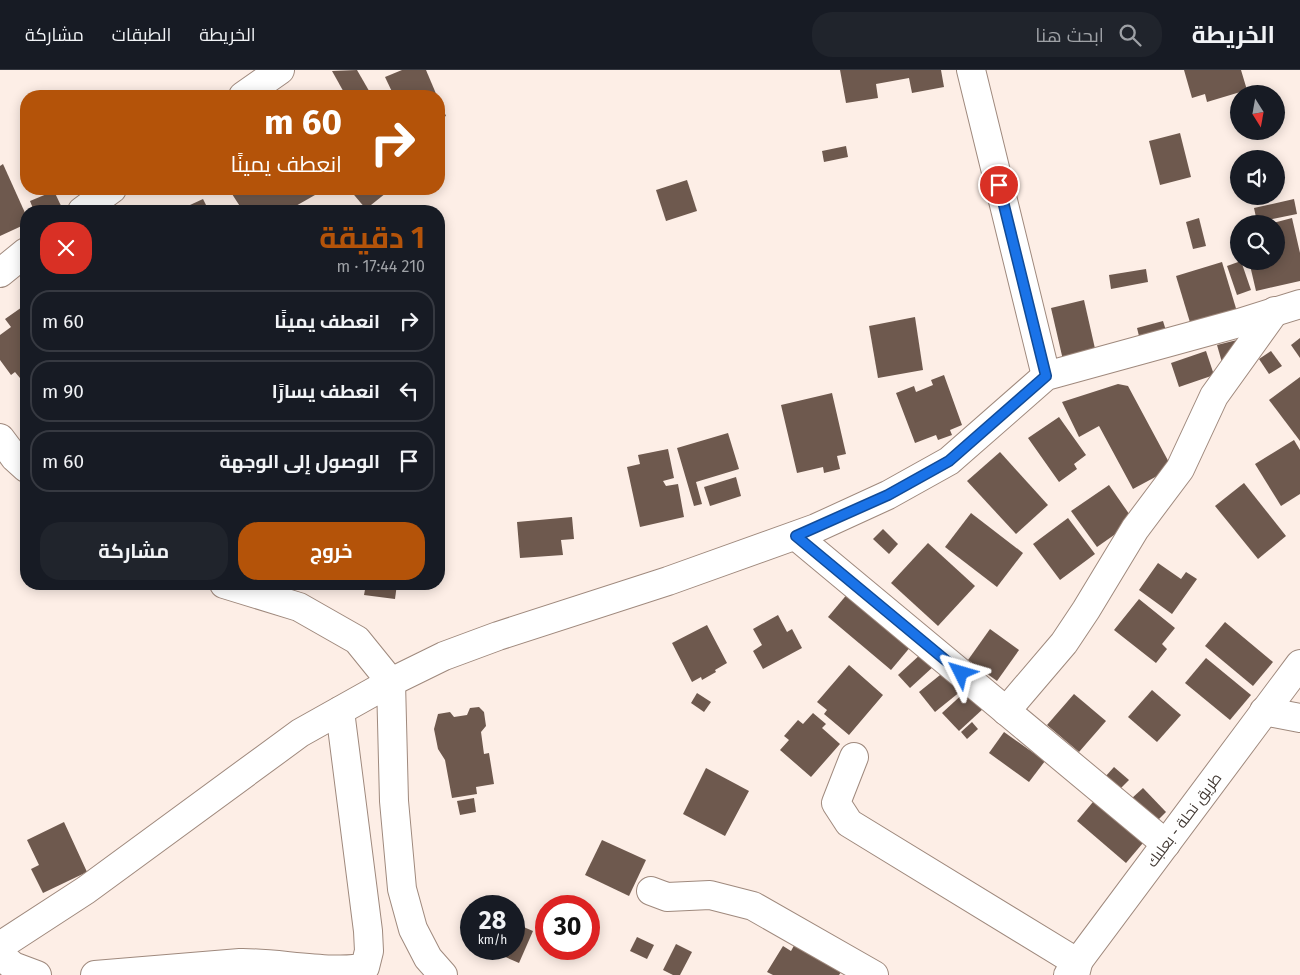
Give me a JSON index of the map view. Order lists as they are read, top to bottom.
{
  "streets": {
    "street": ["طريق نحلة - بعلبك"]
  },
  "north": "bottom",
  "page": {
    "header": "الخريطة",
    "search": "ابحث هنا",
    "nav": ["الخريطة", "الطبقات", "مشاركة"],
    "turn": ["60 m", "انعطف يمينًا"],
    "heading": ["1 دقيقة", "210 m · 17:44"],
    "list": [
      {
        "name": "انعطف يمينًا",
        "value": "60 m"
      },
      {
        "name": "انعطف يسارًا",
        "value": "90 m"
      },
      {
        "name": "الوصول إلى الوجهة",
        "value": "60 m"
      }
    ],
    "buttons": ["خروج", "مشاركة"],
    "speed": "28 km/h",
    "limit": "30"
  }
}
